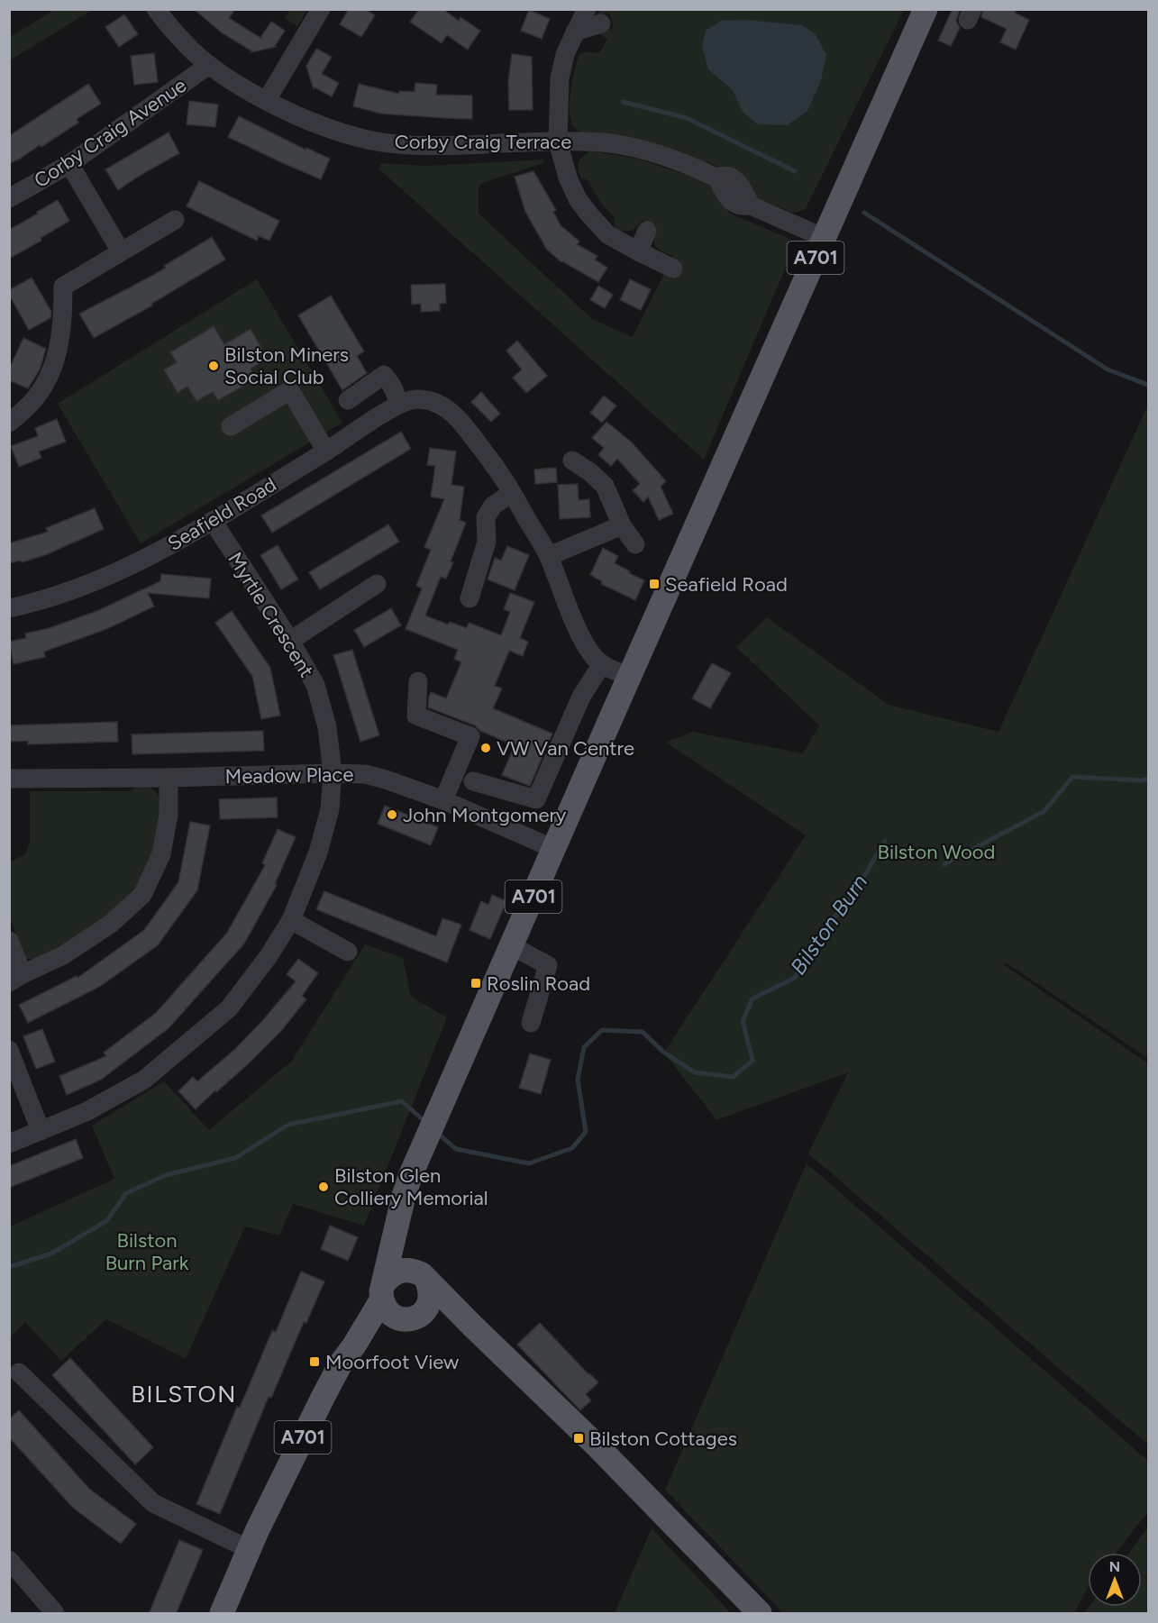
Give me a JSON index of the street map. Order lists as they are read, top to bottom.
{
  "streets": {
    "main road": ["A701"],
    "street": [
      "Corby Craig Avenue",
      "Corby Craig Terrace",
      "Seafield Road",
      "Myrtle Crescent",
      "Meadow Place"
    ]
  },
  "crossings": [
    ["Corby Craig Avenue", "Corby Craig Terrace"],
    ["Corby Craig Terrace", "A701"],
    ["A701", "Seafield Road"],
    ["A701", "Meadow Place"],
    ["Seafield Road", "Myrtle Crescent"],
    ["Myrtle Crescent", "Meadow Place"]
  ],
  "districts": ["BILSTON"],
  "water": ["Bilston Burn"],
  "parks": ["Bilston Wood", "Bilston Burn Park"],
  "places": {
    "other": [
      "Bilston Miners Social Club",
      "VW Van Centre",
      "John Montgomery",
      "Bilston Glen Colliery Memorial"
    ],
    "transit": [
      "Seafield Road",
      "Roslin Road",
      "Moorfoot View",
      "Bilston Cottages"
    ]
  },
  "north": "top"
}
